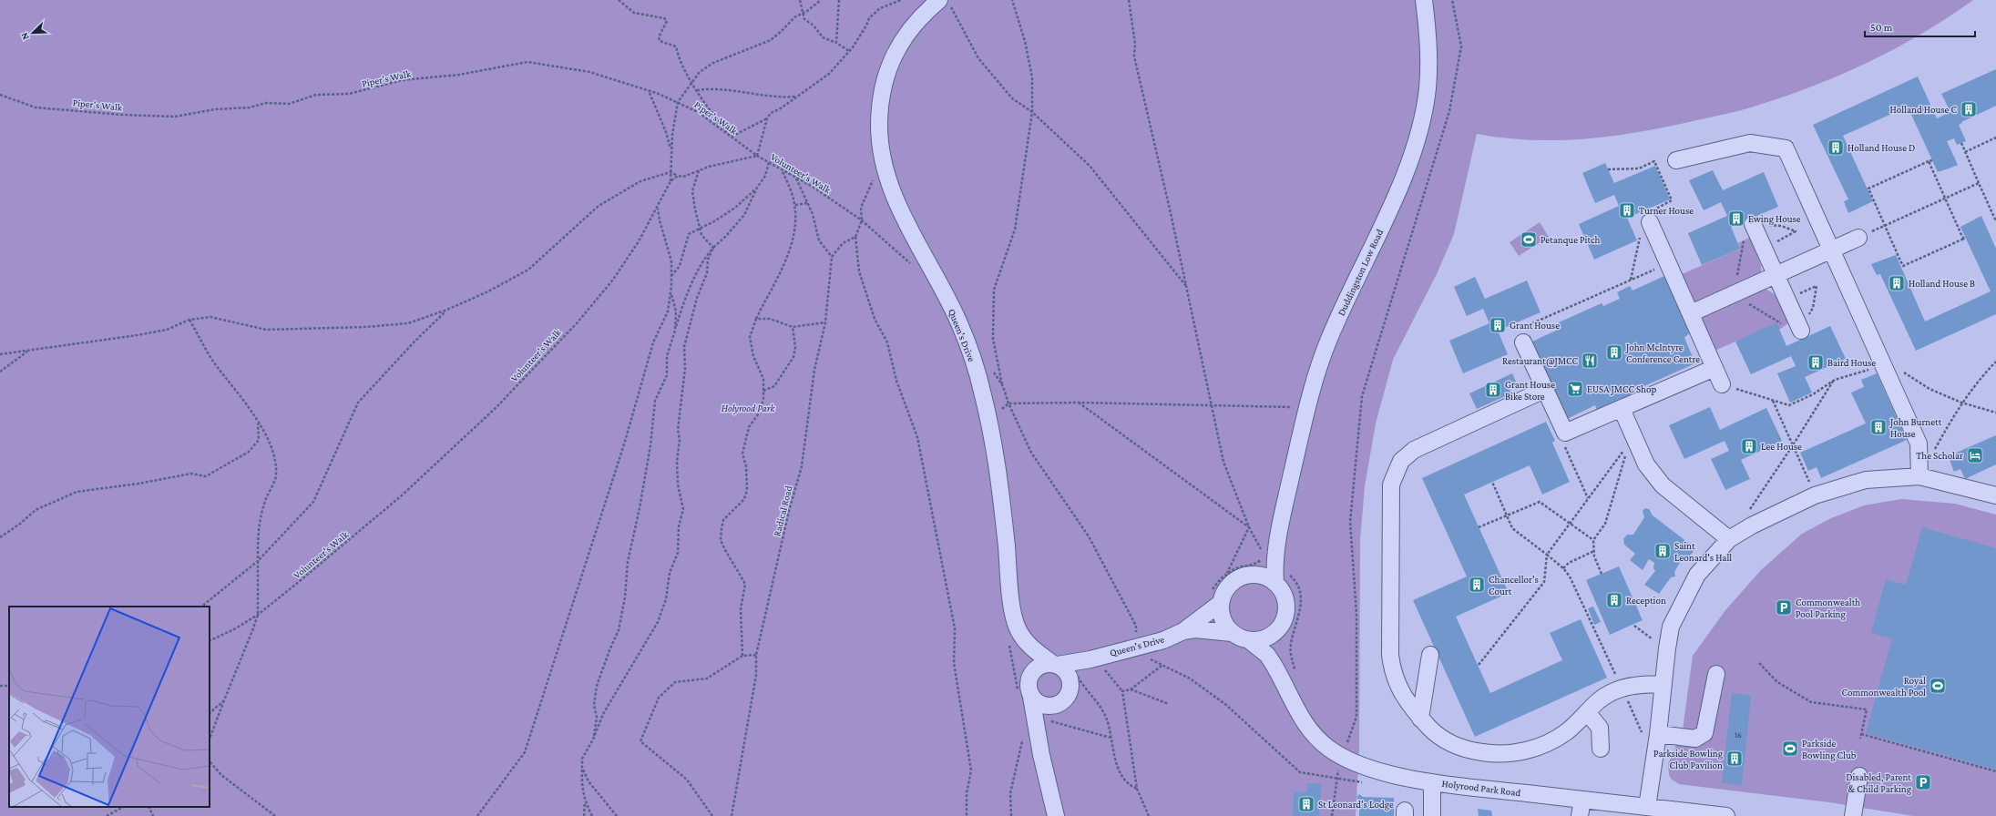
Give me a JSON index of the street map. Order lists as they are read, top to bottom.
{
  "streets": {
    "street": ["Duddingston Low Road", "Queen's Drive", "Holyrood Park Road"],
    "path": ["Piper's Walk", "Volunteer's Walk", "Radical Road"]
  },
  "crossings": [
    ["Piper's Walk", "Volunteer's Walk"],
    ["Queen's Drive", "Holyrood Park Road"]
  ],
  "parks": ["Holyrood Park"],
  "places": {
    "building": [
      "Holland House C",
      "Holland House D",
      "Turner House",
      "Ewing House",
      "Holland House B",
      "Grant House",
      "John McIntyre Conference Centre",
      "Baird House",
      "Grant House Bike Store",
      "John Burnett House",
      "Lee House",
      "Saint Leonard's Hall",
      "Chancellor's Court",
      "Reception",
      "Parkside Bowling Club Pavilion",
      "St Leonard's Lodge"
    ],
    "sports": ["Petanque Pitch", "Royal Commonwealth Pool", "Parkside Bowling Club"],
    "restaurant": ["Restaurant@JMCC"],
    "supermarket": ["EUSA JMCC Shop"],
    "hotel": ["The Scholar"],
    "parking": ["Commonwealth Pool Parking", "Disabled, Parent & Child Parking"]
  },
  "house_numbers": ["16"],
  "scale_bar": "50 m",
  "north": "bottom left"
}
